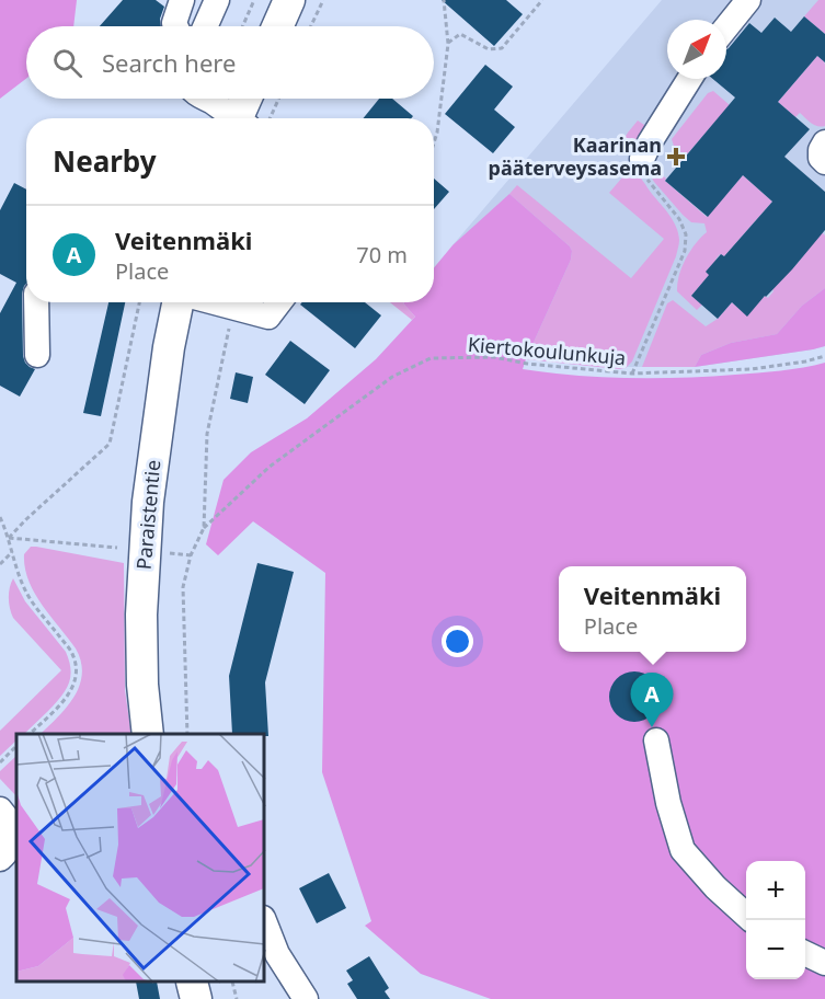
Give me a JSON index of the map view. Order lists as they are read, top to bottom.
{
  "streets": {
    "main road": ["Paraistentie"],
    "path": ["Kiertokoulunkuja"]
  },
  "places": {
    "health": ["Kaarinan pääterveysasema"]
  },
  "north": "top right",
  "page": {
    "search": "Search here",
    "heading": "Nearby",
    "list": [
      {
        "mark": "A",
        "name": "Veitenmäki",
        "note": "Place",
        "value": "70 m"
      }
    ],
    "popup": ["Veitenmäki", "Place"],
    "pins": "A",
    "map_buttons": ["+", "−"]
  }
}
